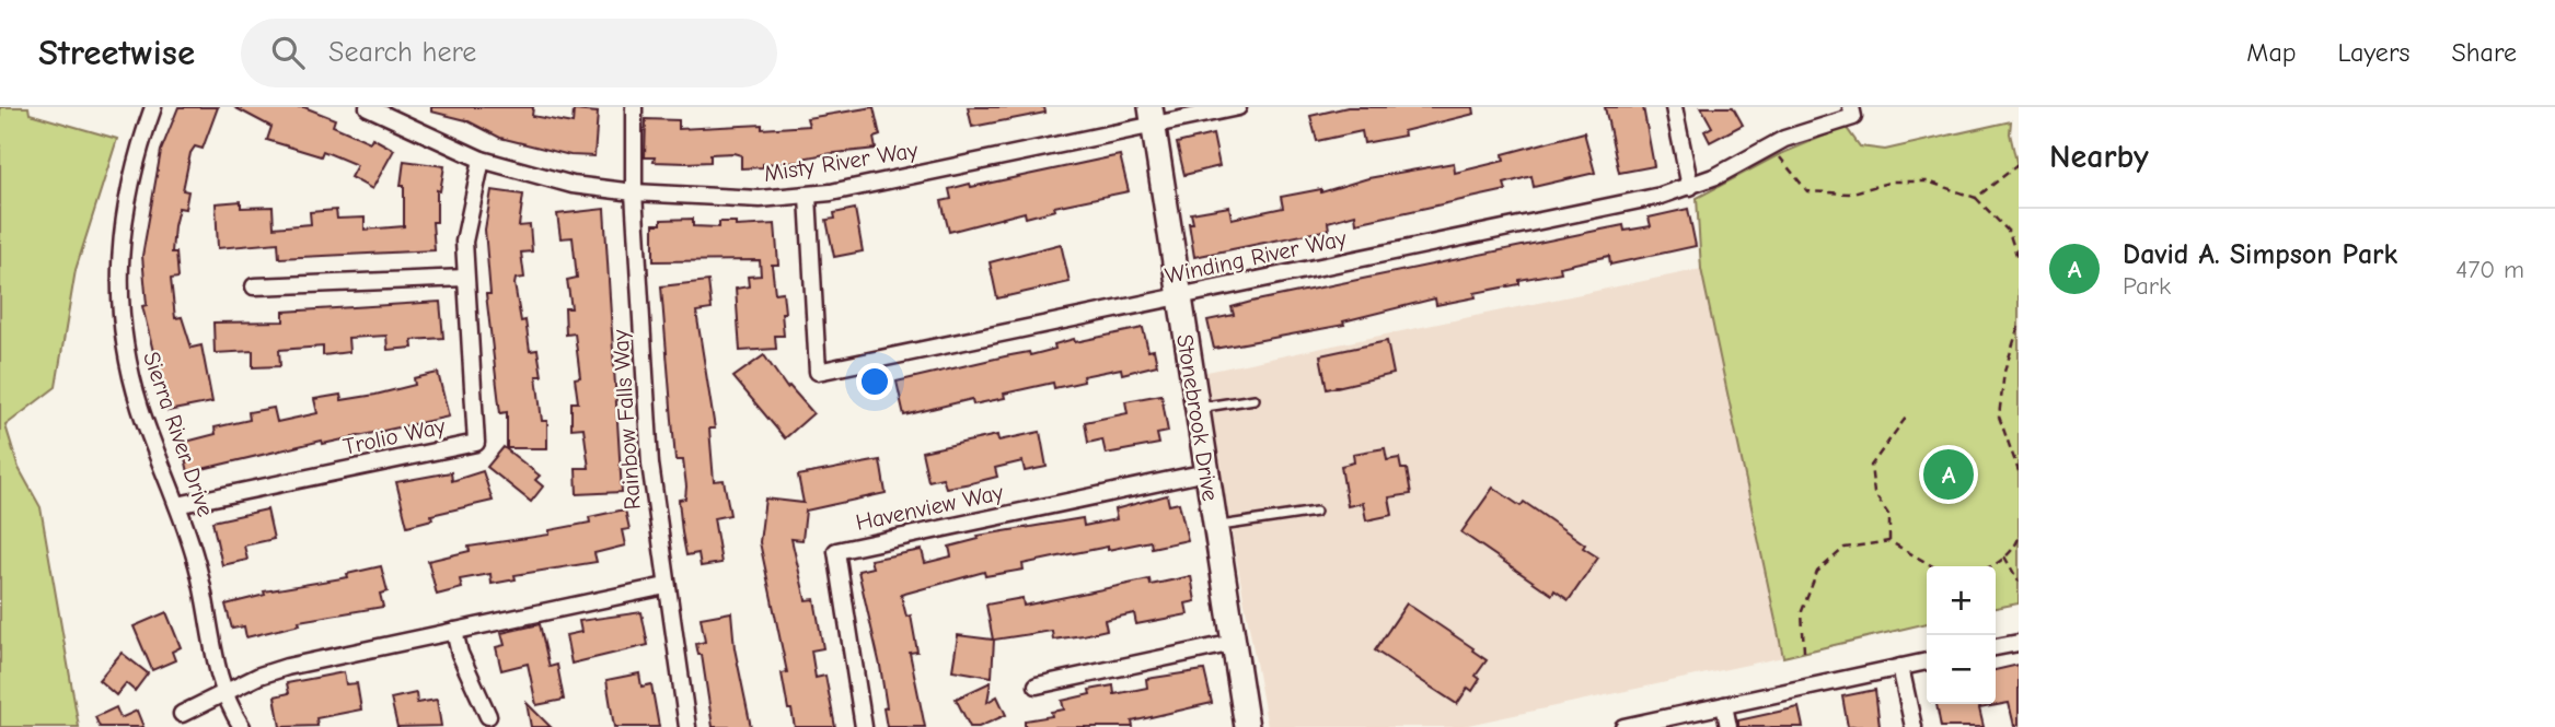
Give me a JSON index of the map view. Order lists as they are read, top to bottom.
{
  "streets": {
    "street": [
      "Misty River Way",
      "Winding River Way",
      "Stonebrook Drive",
      "Rainbow Falls Way",
      "Sierra River Drive",
      "Trolio Way",
      "Havenview Way"
    ]
  },
  "crossings": [
    ["Misty River Way", "Winding River Way"],
    ["Misty River Way", "Stonebrook Drive"],
    ["Misty River Way", "Rainbow Falls Way"],
    ["Misty River Way", "Trolio Way"],
    ["Winding River Way", "Stonebrook Drive"],
    ["Stonebrook Drive", "Havenview Way"],
    ["Sierra River Drive", "Trolio Way"]
  ],
  "page": {
    "header": "Streetwise",
    "search": "Search here",
    "nav": ["Map", "Layers", "Share"],
    "heading": "Nearby",
    "list": [
      {
        "mark": "A",
        "name": "David A. Simpson Park",
        "note": "Park",
        "value": "470 m"
      }
    ],
    "pins": "A",
    "map_buttons": ["+", "−"]
  }
}
